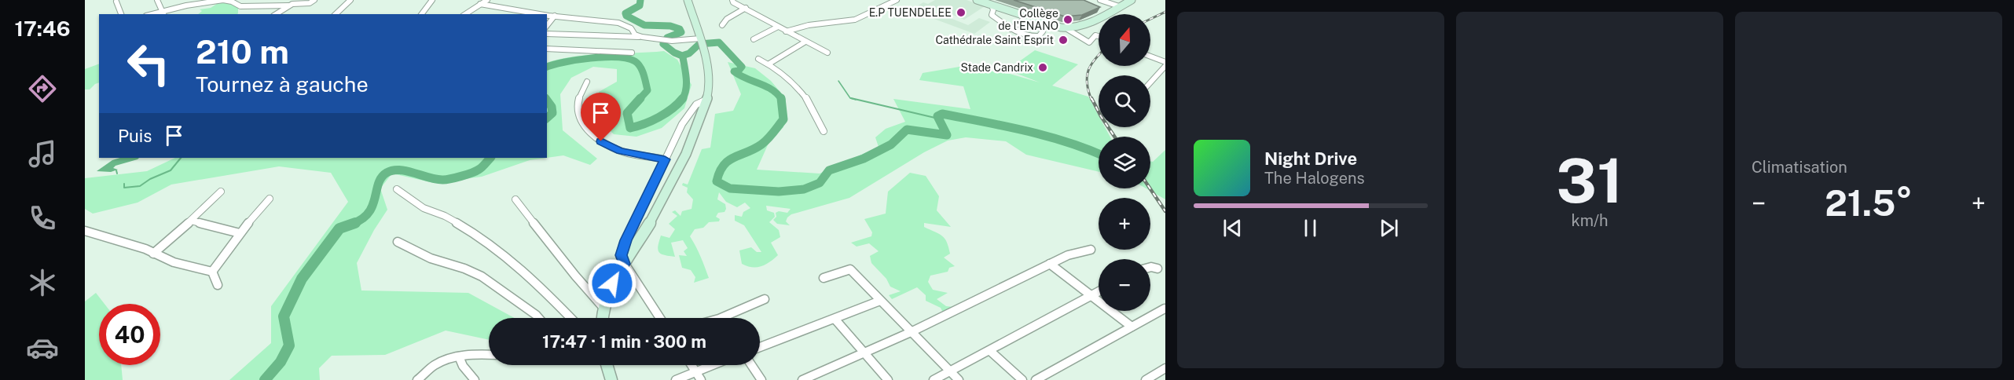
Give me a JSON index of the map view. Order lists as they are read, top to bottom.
{
  "places": [
    "E.P TUENDELEE",
    "Collège de l'ENANO",
    "Cathédrale Saint Esprit",
    "Stade Candrix"
  ],
  "north": "top",
  "page": {
    "tabs": "17:46",
    "tile": [
      ["31", "km/h"],
      "Climatisation"
    ],
    "map_buttons": ["+", "−"],
    "turn": ["210 m", "Tournez à gauche"],
    "then": "Puis",
    "song": ["Night Drive", "The Halogens"],
    "heat": ["−", "21.5°", "+"],
    "limit": "40",
    "trip": "17:47 · 1 min · 300 m"
  }
}
